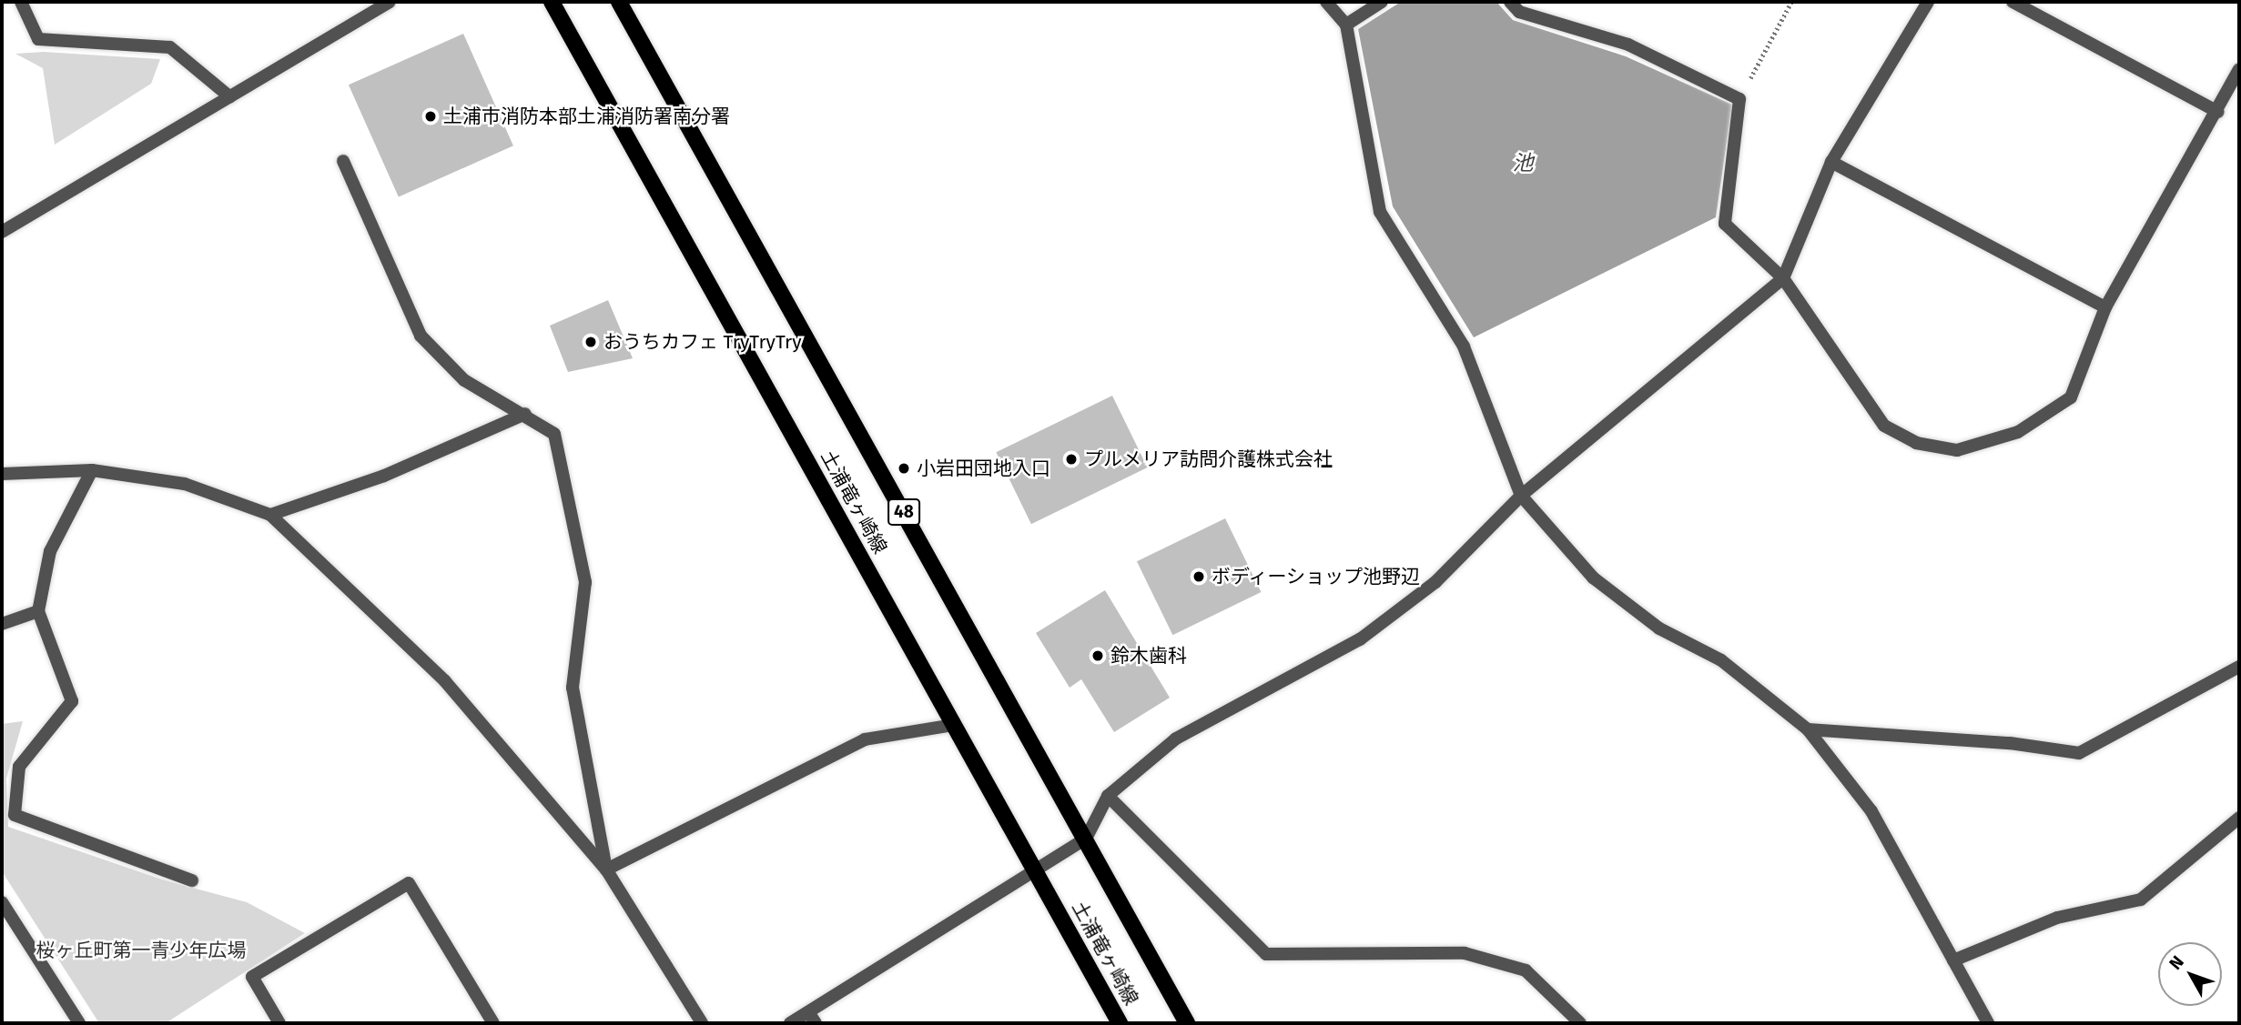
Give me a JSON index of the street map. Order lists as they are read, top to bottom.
{
  "streets": {
    "main road": ["土浦竜ヶ崎線", "48"]
  },
  "water": ["池"],
  "parks": ["桜ヶ丘町第一青少年広場"],
  "places": [
    "土浦市消防本部土浦消防署南分署",
    "おうちカフェ TryTryTry",
    "プルメリア訪問介護株式会社",
    "小岩田団地入口",
    "ボディーショップ池野辺",
    "鈴木歯科"
  ],
  "north": "top left"
}
